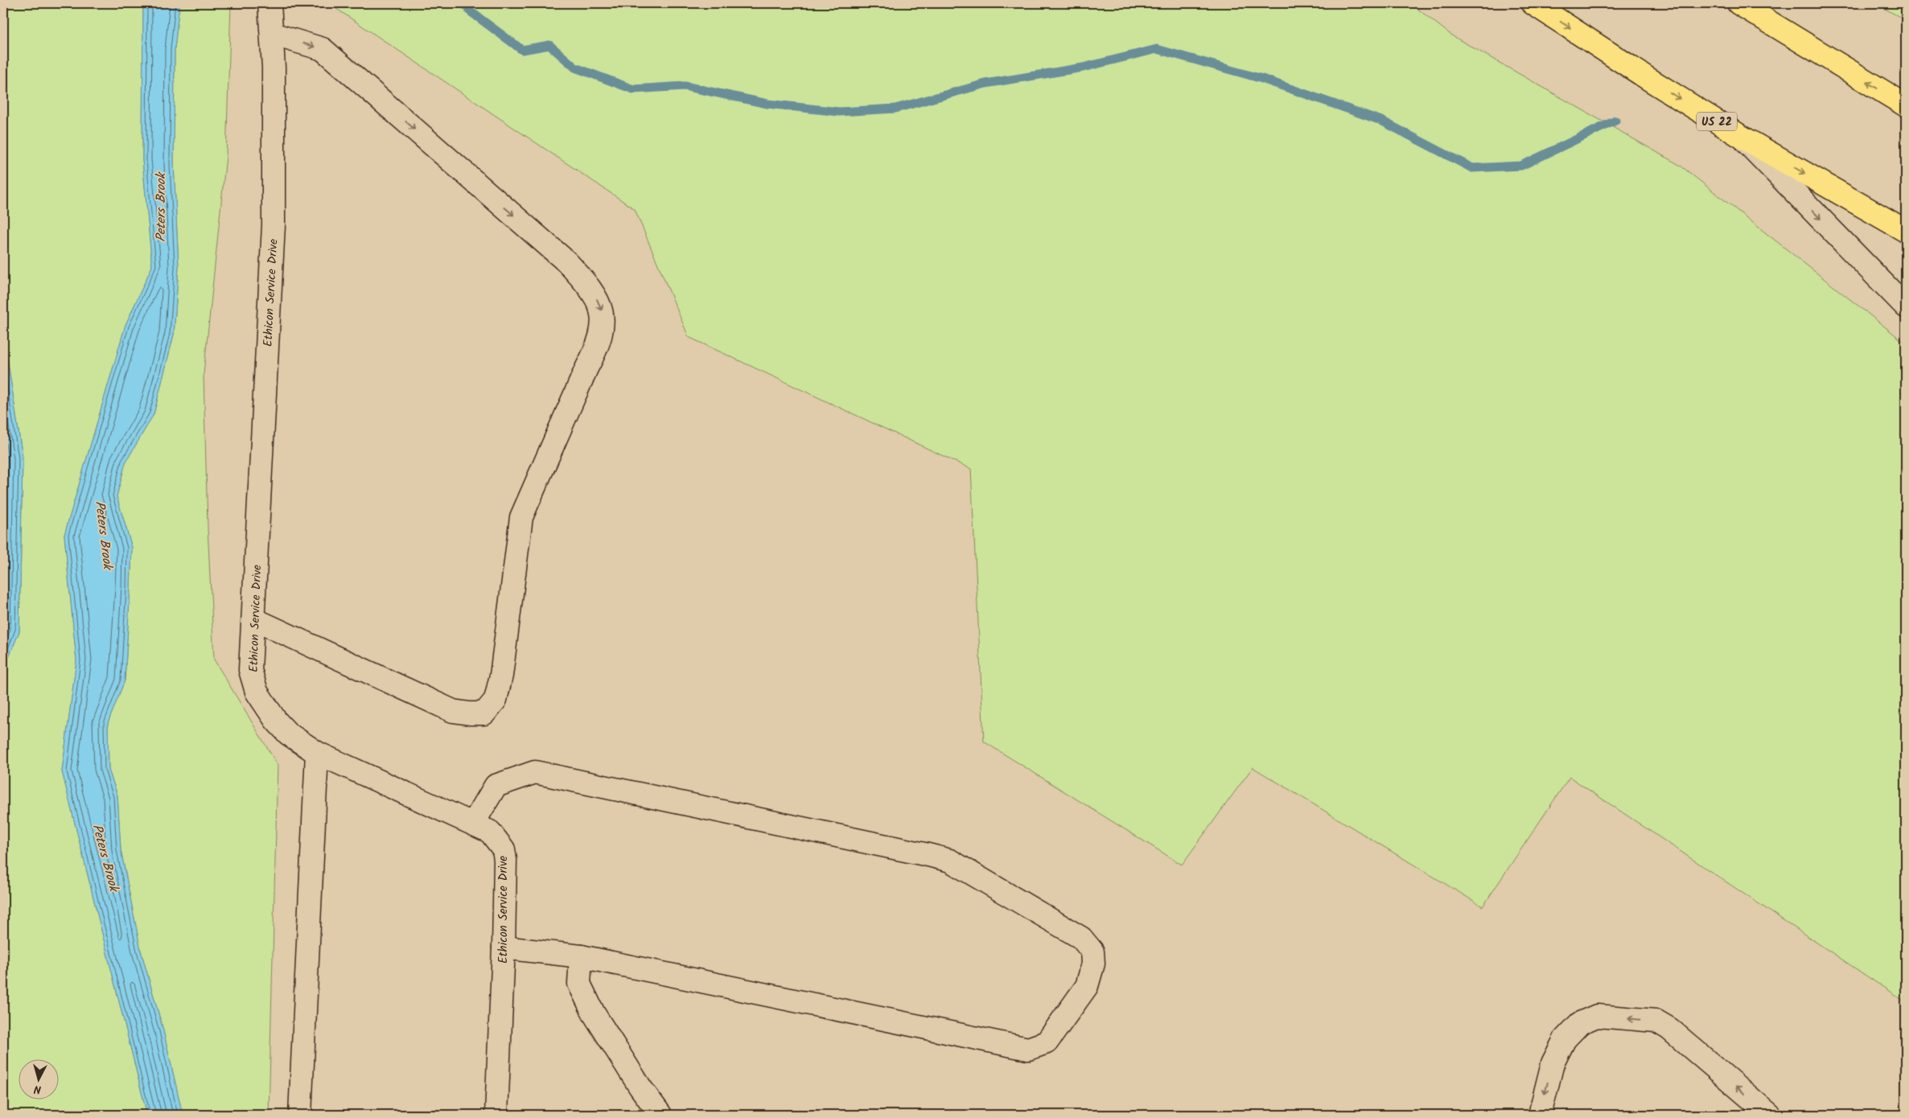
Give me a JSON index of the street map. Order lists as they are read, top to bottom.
{
  "streets": {
    "highway": ["US 22"],
    "lane": ["Ethicon Service Drive"]
  },
  "water": ["Peters Brook"],
  "north": "bottom"
}
